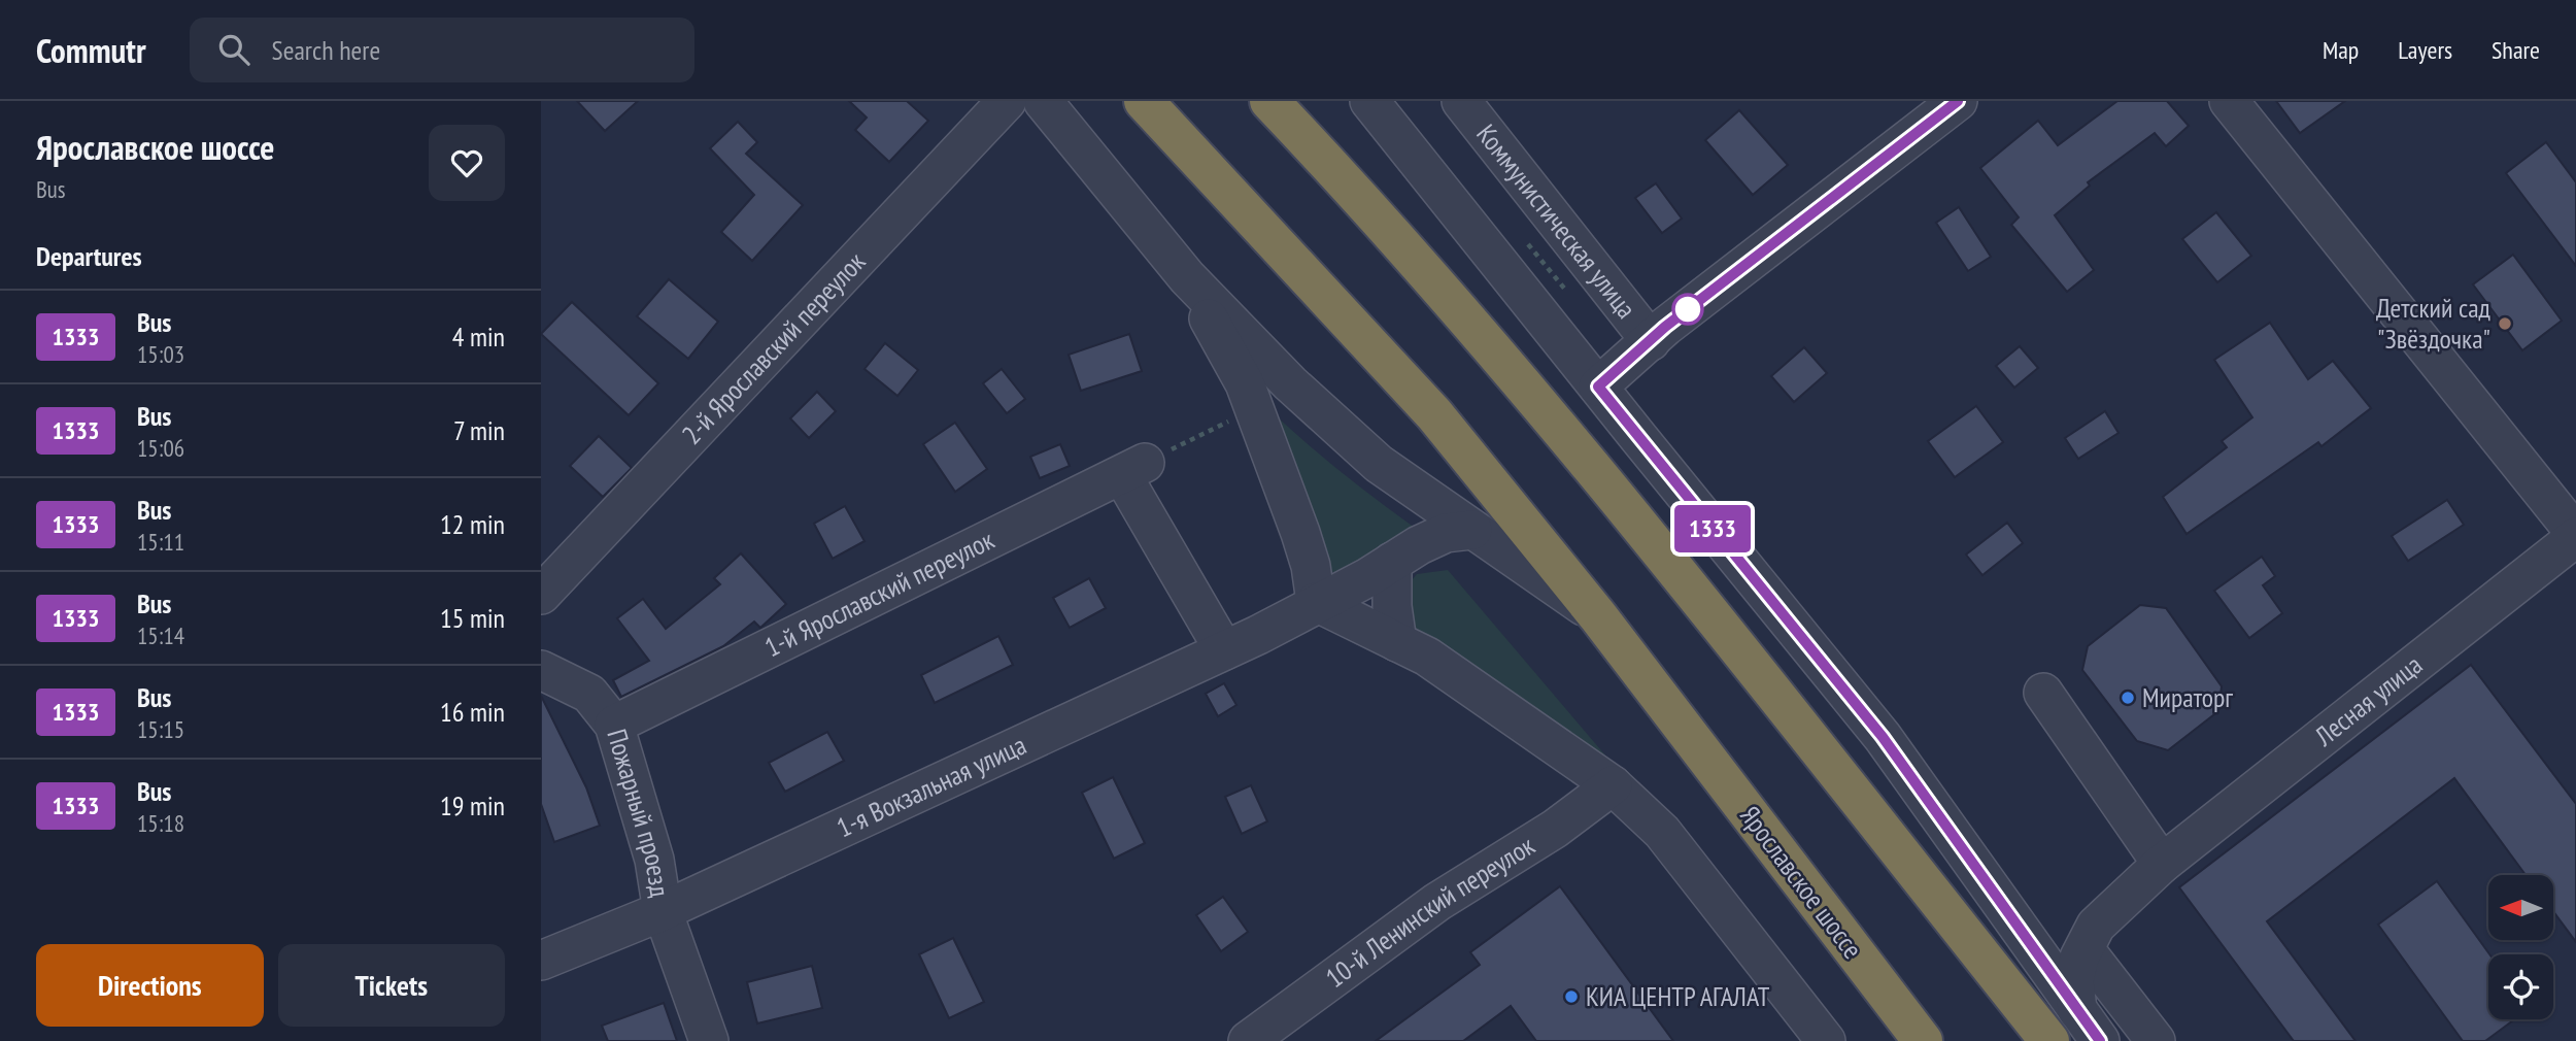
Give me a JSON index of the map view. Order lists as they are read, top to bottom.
{
  "streets": {
    "highway": ["Ярославское шоссе"],
    "street": [
      "Коммунистическая улица",
      "2-й Ярославский переулок",
      "1-й Ярославский переулок",
      "Лесная улица",
      "1-я Вокзальная улица",
      "Пожарный проезд",
      "10-й Ленинский переулок"
    ]
  },
  "crossings": [
    ["1-й Ярославский переулок", "Пожарный проезд"],
    ["1-я Вокзальная улица", "Пожарный проезд"]
  ],
  "places": ["Детский сад \"Звёздочка\"", "Мираторг", "КИА ЦЕНТР АГАЛАТ"],
  "lines": ["bus line 1333"],
  "north": "left",
  "page": {
    "header": "Commutr",
    "search": "Search here",
    "nav": ["Map", "Layers", "Share"],
    "heading": [
      ["Ярославское шоссе", "Bus"],
      "Departures"
    ],
    "on_map": "1333",
    "list": [
      {
        "mark": "1333",
        "name": "Bus",
        "note": "15:03",
        "value": "4 min"
      },
      {
        "mark": "1333",
        "name": "Bus",
        "note": "15:06",
        "value": "7 min"
      },
      {
        "mark": "1333",
        "name": "Bus",
        "note": "15:11",
        "value": "12 min"
      },
      {
        "mark": "1333",
        "name": "Bus",
        "note": "15:14",
        "value": "15 min"
      },
      {
        "mark": "1333",
        "name": "Bus",
        "note": "15:15",
        "value": "16 min"
      },
      {
        "mark": "1333",
        "name": "Bus",
        "note": "15:18",
        "value": "19 min"
      }
    ],
    "buttons": ["Directions", "Tickets"]
  }
}
